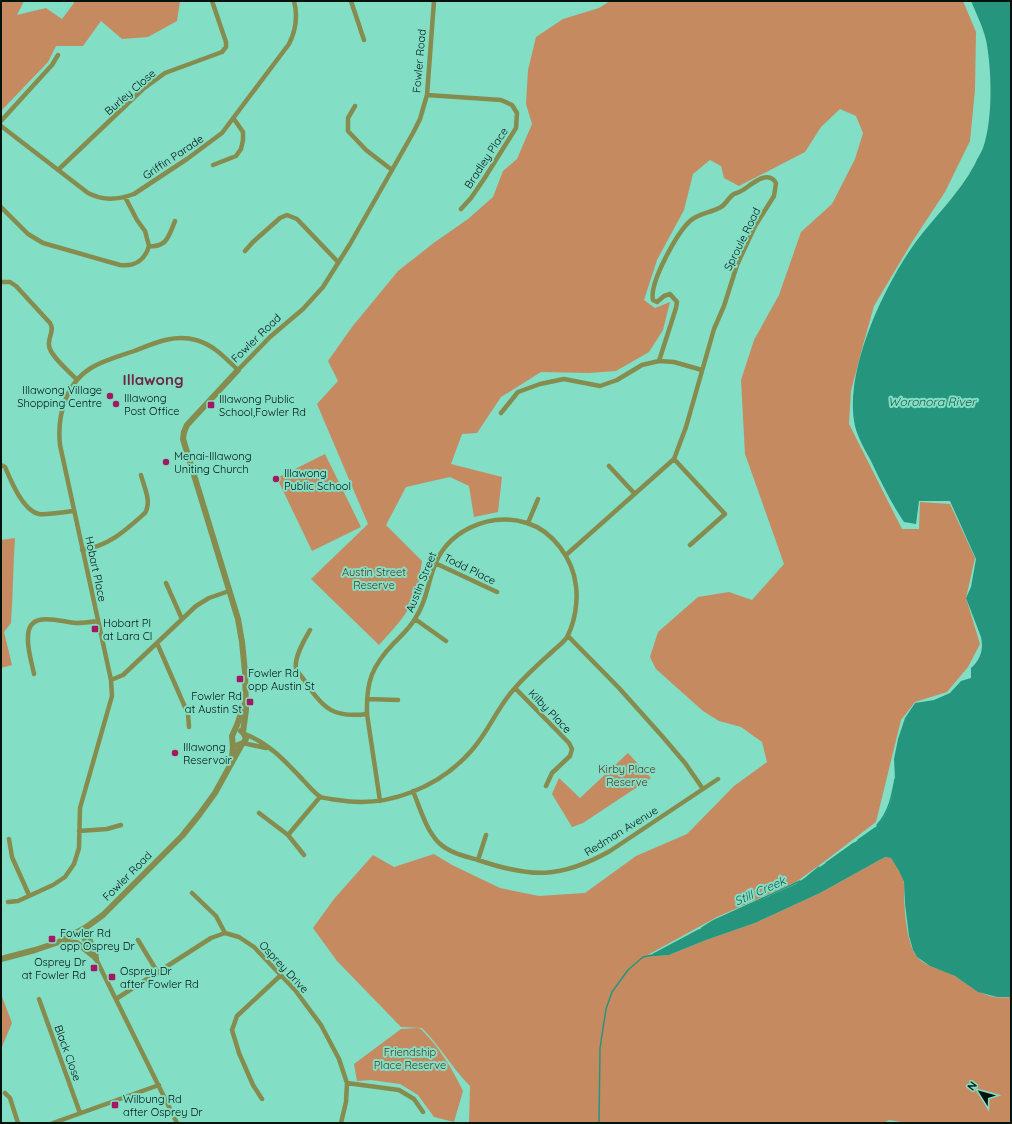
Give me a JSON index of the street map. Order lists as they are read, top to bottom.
{
  "streets": {
    "street": [
      "Fowler Road",
      "Burley Close",
      "Griffin Parade",
      "Bradley Place",
      "Sproule Road",
      "Hobart Place",
      "Todd Place",
      "Austin Street",
      "Kilby Place",
      "Redman Avenue",
      "Osprey Drive",
      "Black Close"
    ]
  },
  "crossings": [
    ["Fowler Road", "Bradley Place"],
    ["Fowler Road", "Hobart Place"],
    ["Burley Close", "Griffin Parade"],
    ["Sproule Road", "Austin Street"],
    ["Todd Place", "Austin Street"],
    ["Austin Street", "Kilby Place"],
    ["Austin Street", "Redman Avenue"]
  ],
  "districts": ["Illawong"],
  "water": ["Woronora River", "Still Creek"],
  "parks": ["Austin Street Reserve", "Kirby Place Reserve", "Friendship Place Reserve"],
  "places": {
    "other": [
      "Illawong Village Shopping Centre",
      "Illawong Post Office",
      "Menai-Illawong Uniting Church",
      "Illawong Public School",
      "Illawong Reservoir"
    ],
    "transit": [
      "Illawong Public School,Fowler Rd",
      "Hobart Pl at Lara Cl",
      "Fowler Rd opp Austin St",
      "Fowler Rd at Austin St",
      "Fowler Rd opp Osprey Dr",
      "Osprey Dr at Fowler Rd",
      "Osprey Dr after Fowler Rd",
      "Wilbung Rd after Osprey Dr"
    ]
  },
  "north": "top left"
}
